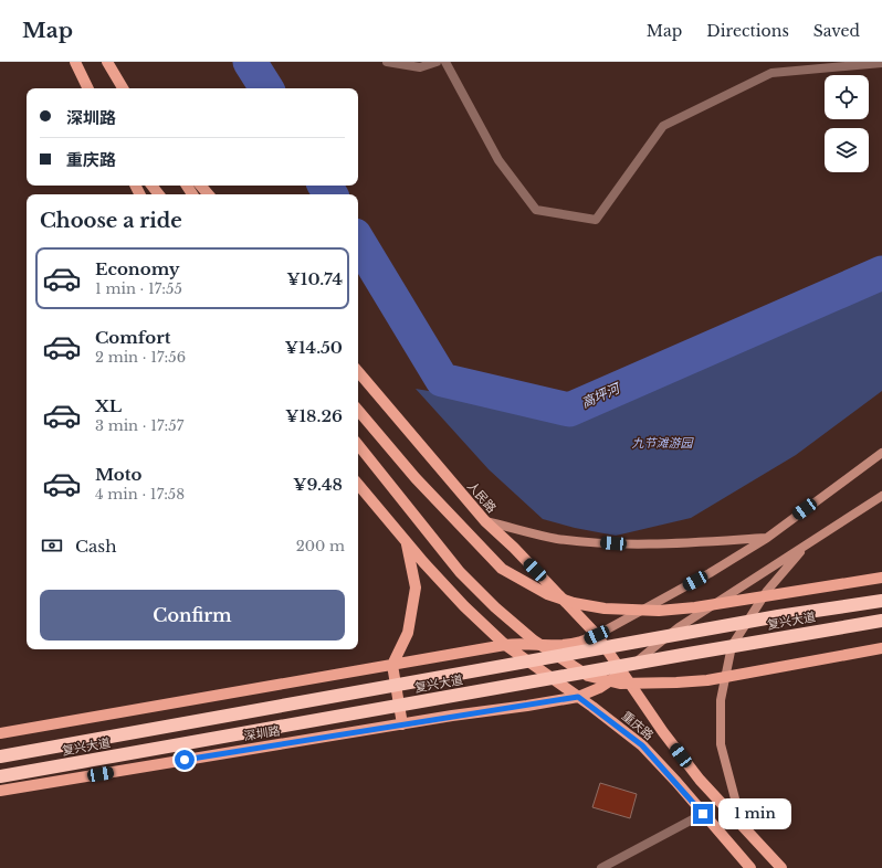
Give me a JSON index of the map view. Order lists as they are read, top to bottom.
{
  "streets": {
    "highway": ["复兴大道"],
    "main road": ["人民路", "重庆路", "深圳路"]
  },
  "crossings": [
    ["人民路", "重庆路"],
    ["重庆路", "深圳路"]
  ],
  "water": ["高坪河"],
  "parks": ["九节滩游园"],
  "page": {
    "header": "Map",
    "nav": ["Map", "Directions", "Saved"],
    "banner": ["深圳路", "重庆路"],
    "heading": "Choose a ride",
    "list": [
      {
        "name": "Economy",
        "note": "1 min · 17:55",
        "value": "¥10.74"
      },
      {
        "name": "Comfort",
        "note": "2 min · 17:56",
        "value": "¥14.50"
      },
      {
        "name": "XL",
        "note": "3 min · 17:57",
        "value": "¥18.26"
      },
      {
        "name": "Moto",
        "note": "4 min · 17:58",
        "value": "¥9.48"
      }
    ],
    "pay": ["Cash", "200 m"],
    "buttons": "Confirm",
    "bubble": "1 min"
  }
}
